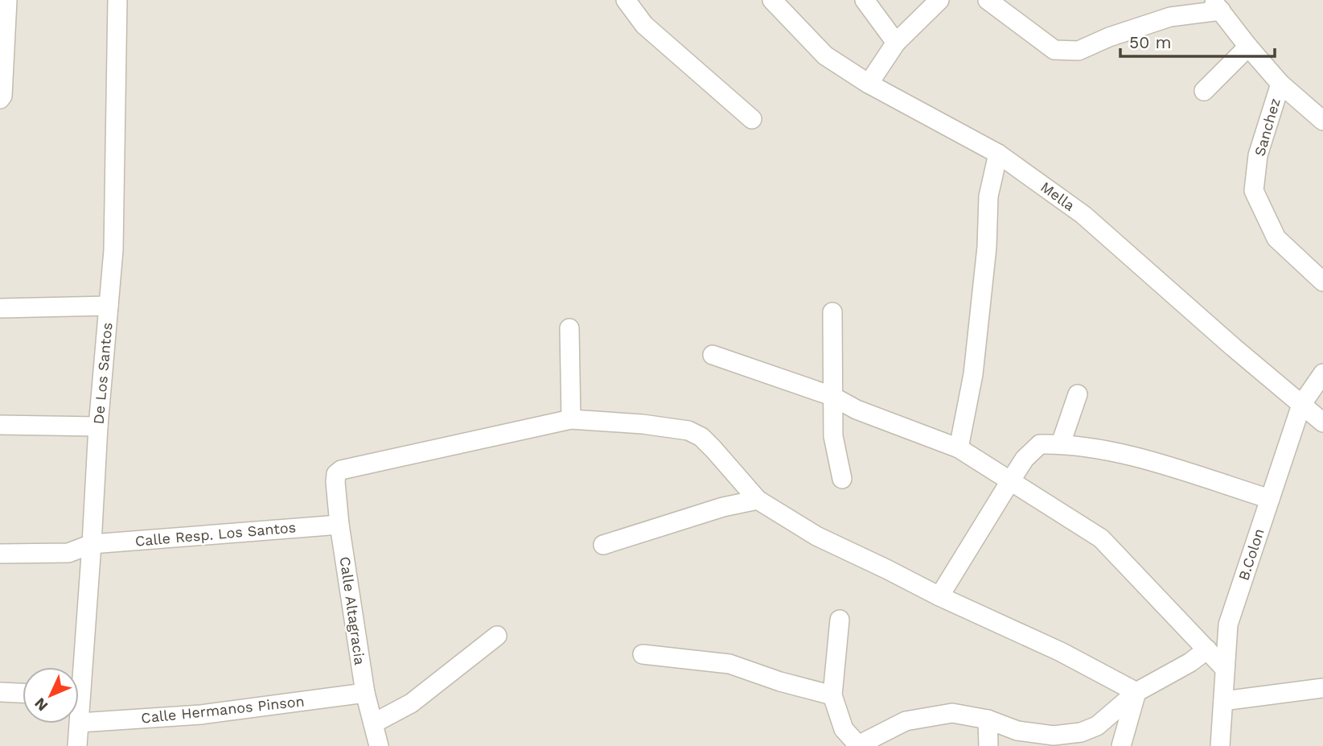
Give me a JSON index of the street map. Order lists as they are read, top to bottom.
{
  "streets": {
    "street": [
      "Sanchez",
      "Mella",
      "De Los Santos",
      "Calle Resp. Los Santos",
      "B.Colon",
      "Calle Altagracia",
      "Calle Hermanos Pinson"
    ]
  },
  "crossings": [
    ["Mella", "B.Colon"],
    ["De Los Santos", "Calle Resp. Los Santos"],
    ["De Los Santos", "Calle Hermanos Pinson"],
    ["Calle Resp. Los Santos", "Calle Altagracia"],
    ["Calle Altagracia", "Calle Hermanos Pinson"]
  ],
  "scale_bar": "50 m",
  "north": "bottom left"
}
